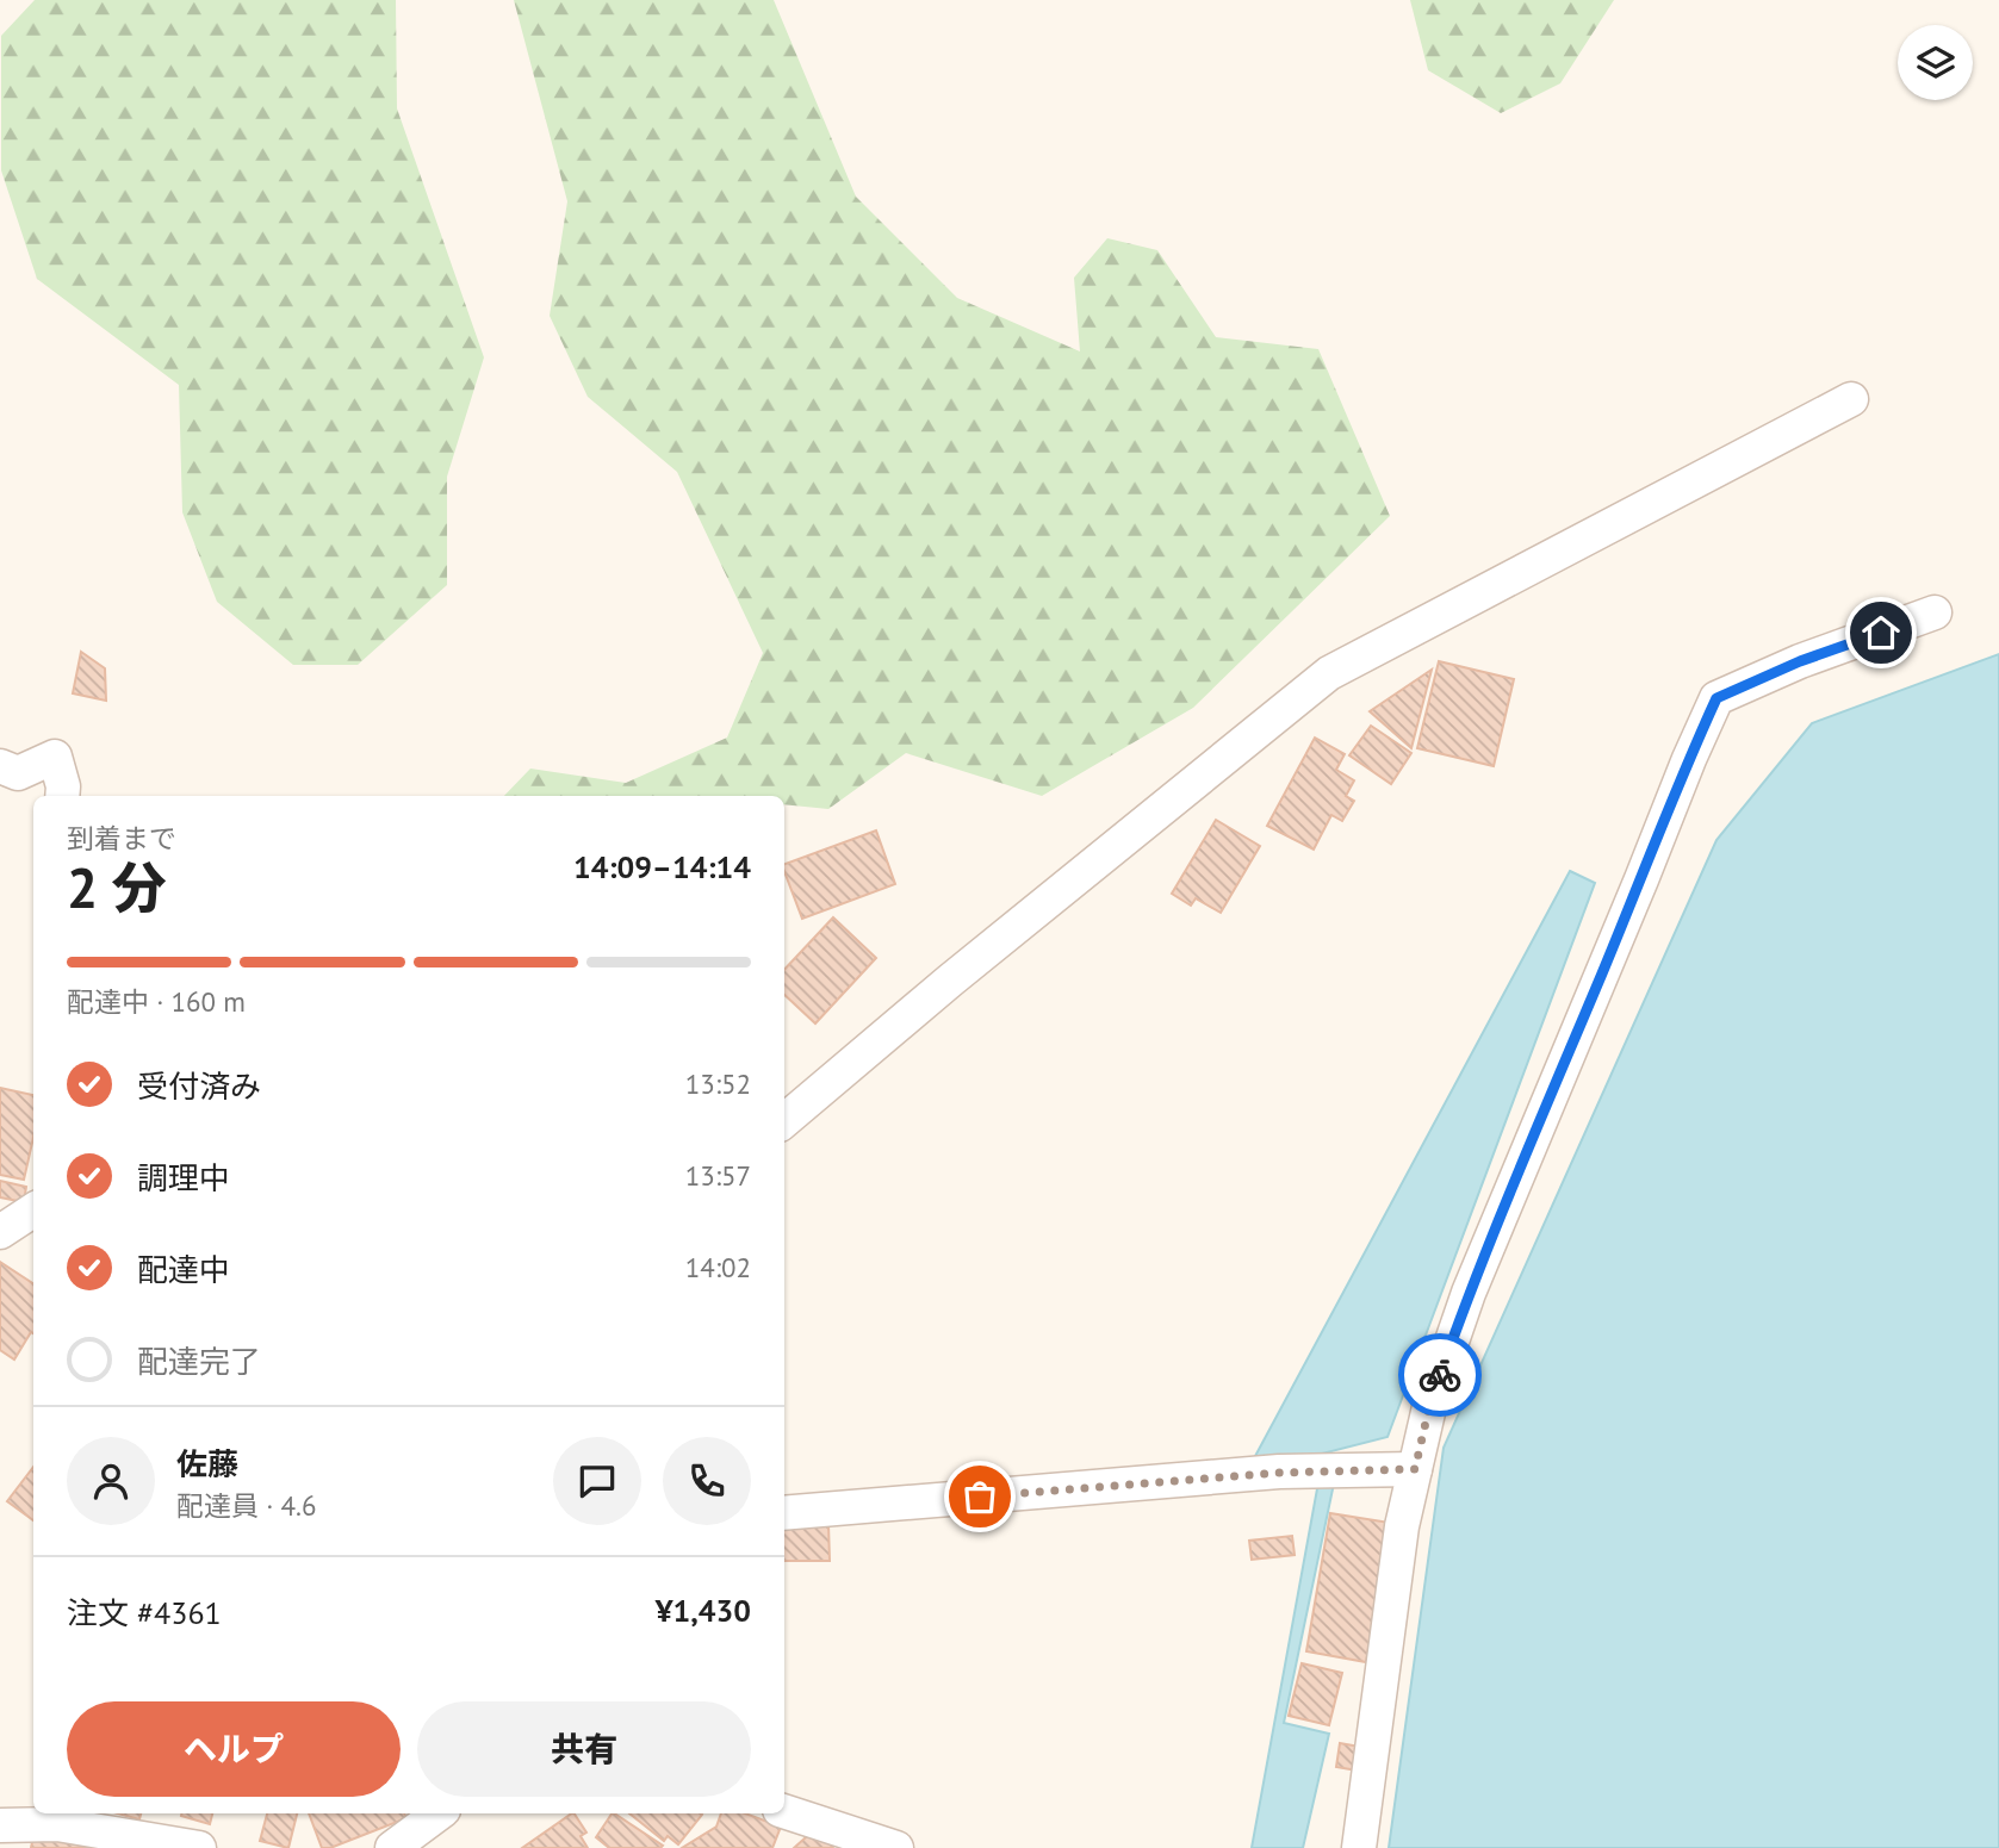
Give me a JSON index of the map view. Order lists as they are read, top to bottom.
{
  "page": {
    "heading": ["2 分", "到着まで", "14:09–14:14"],
    "panel": [
      "佐藤",
      "配達員 · 4.6",
      "注文 #4361",
      "¥1,430"
    ],
    "bar": "配達中 · 160 m",
    "list": [
      ["受付済み", "13:52"],
      ["調理中", "13:57"],
      ["配達中", "14:02"],
      "配達完了"
    ],
    "buttons": ["ヘルプ", "共有"]
  }
}
